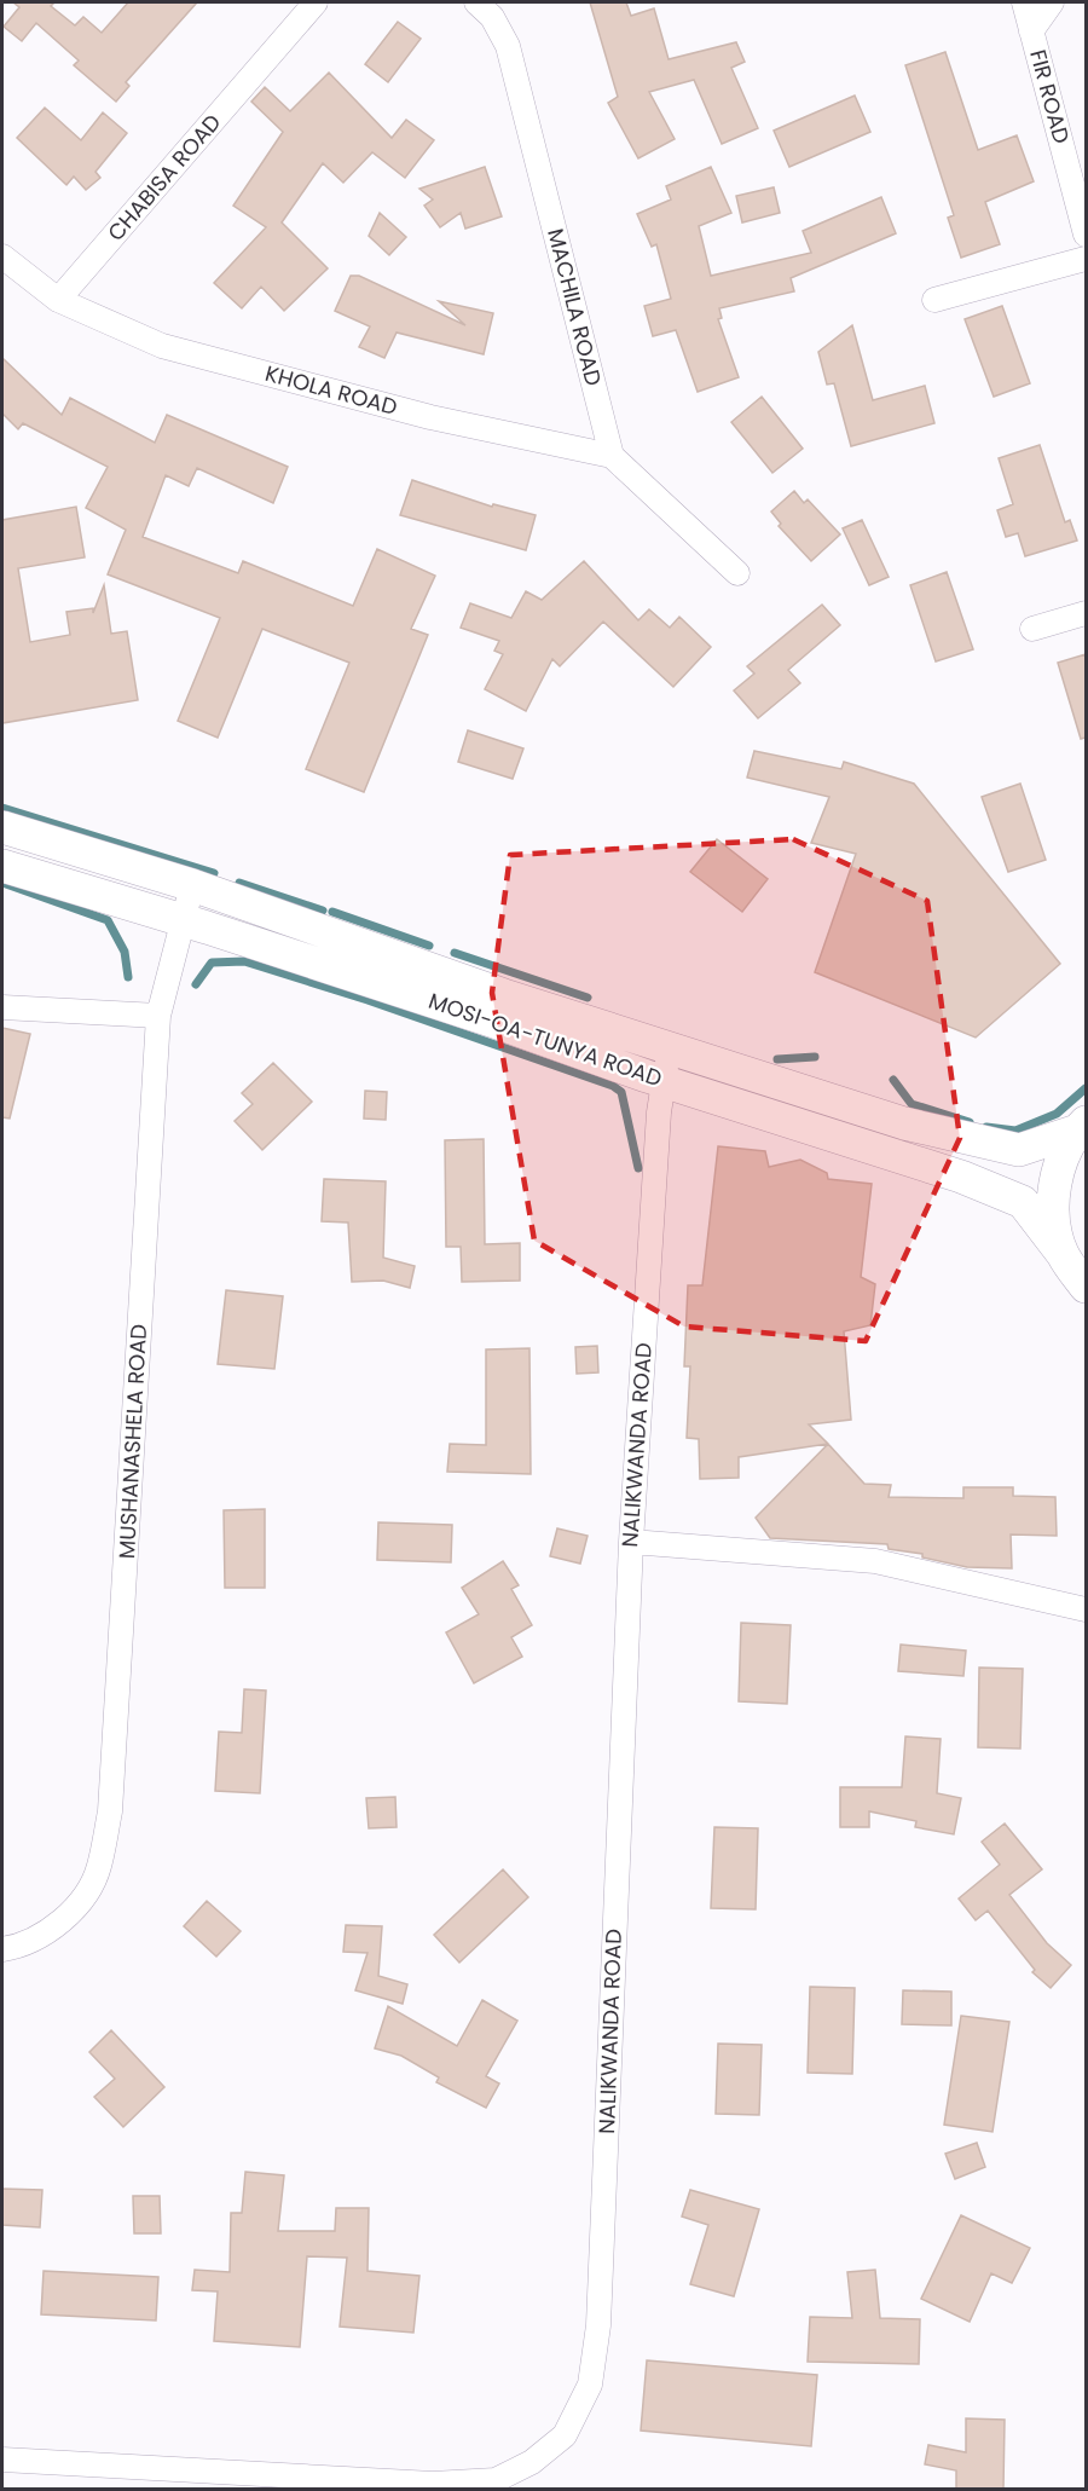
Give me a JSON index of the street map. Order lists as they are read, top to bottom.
{
  "streets": {
    "main road": ["MOSI-OA-TUNYA ROAD"],
    "street": [
      "FIR ROAD",
      "CHABISA ROAD",
      "MACHILA ROAD",
      "KHOLA ROAD",
      "MUSHANASHELA ROAD",
      "NALIKWANDA ROAD"
    ]
  },
  "crossings": [
    ["CHABISA ROAD", "KHOLA ROAD"],
    ["MACHILA ROAD", "KHOLA ROAD"],
    ["MOSI-OA-TUNYA ROAD", "MUSHANASHELA ROAD"],
    ["MOSI-OA-TUNYA ROAD", "NALIKWANDA ROAD"]
  ]
}
